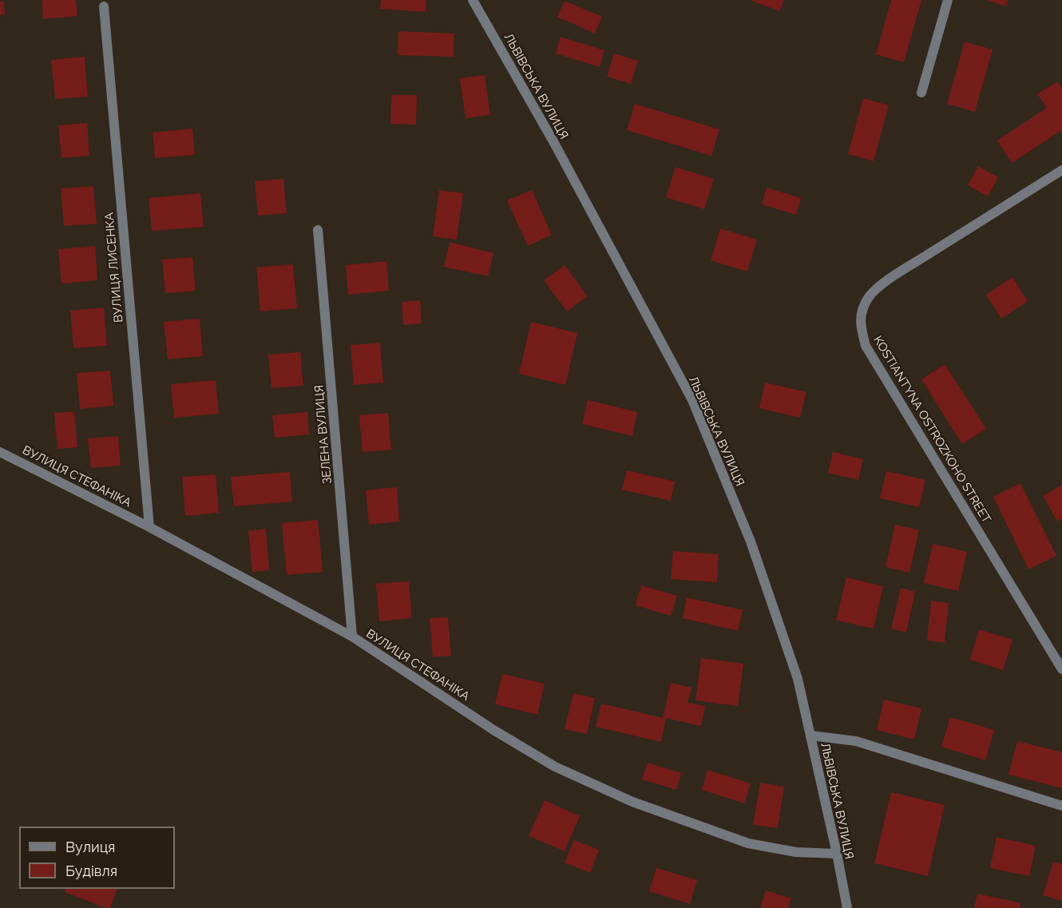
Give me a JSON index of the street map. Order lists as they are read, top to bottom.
{
  "streets": {
    "street": [
      "ЛЬВІВСЬКА ВУЛИЦЯ",
      "ВУЛИЦЯ ЛИСЕНКА",
      "KOSTIANTYNA OSTROZKOHO STREET",
      "ЗЕЛЕНА ВУЛИЦЯ",
      "ВУЛИЦЯ СТЕФАНІКА"
    ]
  },
  "crossings": [
    ["ЛЬВІВСЬКА ВУЛИЦЯ", "ВУЛИЦЯ СТЕФАНІКА"],
    ["ВУЛИЦЯ ЛИСЕНКА", "ВУЛИЦЯ СТЕФАНІКА"],
    ["ЗЕЛЕНА ВУЛИЦЯ", "ВУЛИЦЯ СТЕФАНІКА"]
  ],
  "legend": ["Вулиця", "Будівля"]
}
